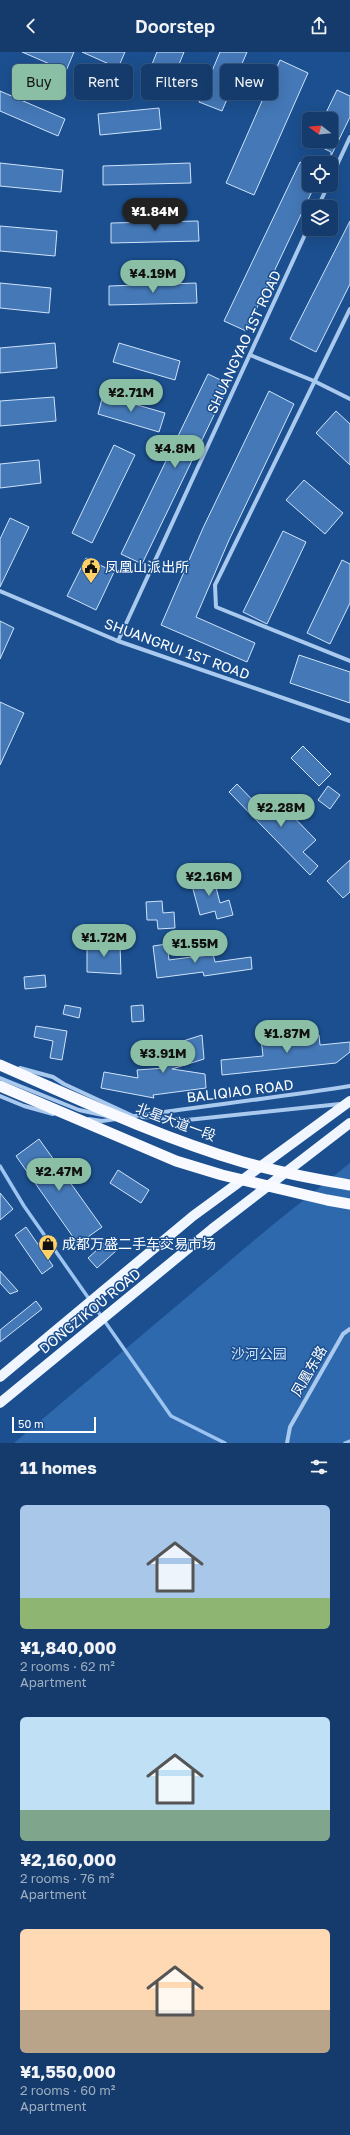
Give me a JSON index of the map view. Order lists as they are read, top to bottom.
{
  "streets": {
    "highway": ["北星大道一段"],
    "main road": ["DONGZIKOU ROAD"],
    "street": [
      "SHUANGYAO 1ST ROAD",
      "SHUANGRUI 1ST ROAD",
      "BALIQIAO ROAD",
      "凤凰东路"
    ]
  },
  "crossings": [
    ["SHUANGYAO 1ST ROAD", "SHUANGRUI 1ST ROAD"],
    ["BALIQIAO ROAD", "北星大道一段"],
    ["BALIQIAO ROAD", "DONGZIKOU ROAD"]
  ],
  "parks": ["沙河公园"],
  "places": {
    "public building": ["凤凰山派出所"],
    "shop": ["成都万盛二手车交易市场"]
  },
  "scale_bar": "50 m",
  "north": "left",
  "page": {
    "header": "Doorstep",
    "chip": [
      "Buy",
      "Rent",
      "Filters",
      "New"
    ],
    "price": [
      "¥1.84M",
      "¥4.19M",
      "¥2.71M",
      "¥4.8M",
      "¥2.28M",
      "¥2.16M",
      "¥1.72M",
      "¥1.55M",
      "¥1.87M",
      "¥3.91M",
      "¥2.47M"
    ],
    "scale": "50 m",
    "heading": "11 homes",
    "list": [
      {
        "name": "¥1,840,000",
        "note": "2 rooms · 62 m² · Apartment"
      },
      {
        "name": "¥2,160,000",
        "note": "2 rooms · 76 m² · Apartment"
      },
      {
        "name": "¥1,550,000",
        "note": "2 rooms · 60 m² · Apartment"
      }
    ]
  }
}
